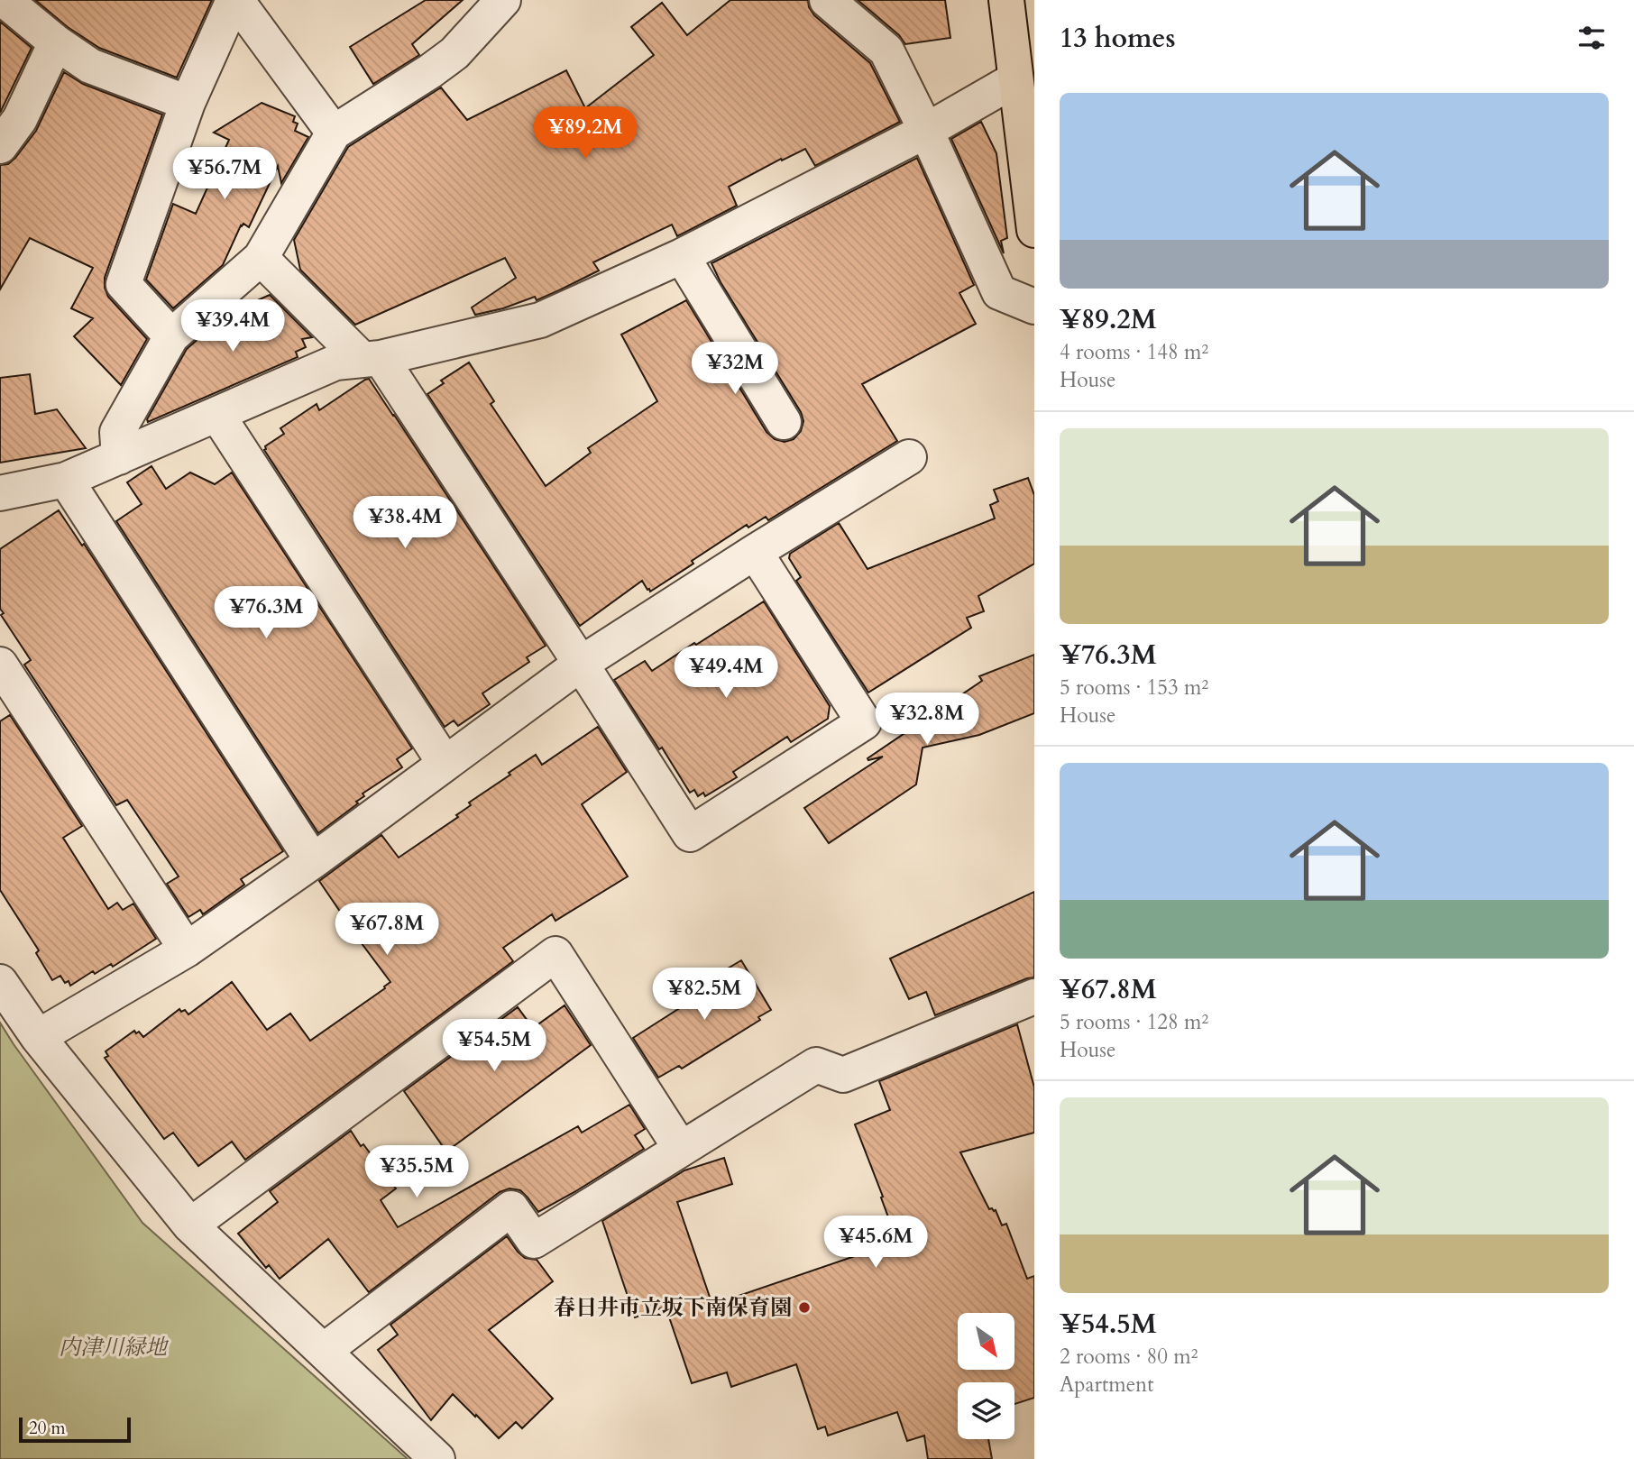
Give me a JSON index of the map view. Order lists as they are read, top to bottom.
{
  "parks": ["内津川緑地"],
  "places": ["春日井市立坂下南保育園"],
  "scale_bar": "20 m",
  "north": "bottom right",
  "page": {
    "heading": "13 homes",
    "list": [
      {
        "name": "¥89.2M",
        "note": "4 rooms · 148 m² · House"
      },
      {
        "name": "¥76.3M",
        "note": "5 rooms · 153 m² · House"
      },
      {
        "name": "¥67.8M",
        "note": "5 rooms · 128 m² · House"
      },
      {
        "name": "¥54.5M",
        "note": "2 rooms · 80 m² · Apartment"
      }
    ],
    "price": [
      "¥89.2M",
      "¥56.7M",
      "¥39.4M",
      "¥32M",
      "¥38.4M",
      "¥76.3M",
      "¥49.4M",
      "¥32.8M",
      "¥67.8M",
      "¥82.5M",
      "¥54.5M",
      "¥35.5M",
      "¥45.6M"
    ],
    "scale": "20 m"
  }
}
